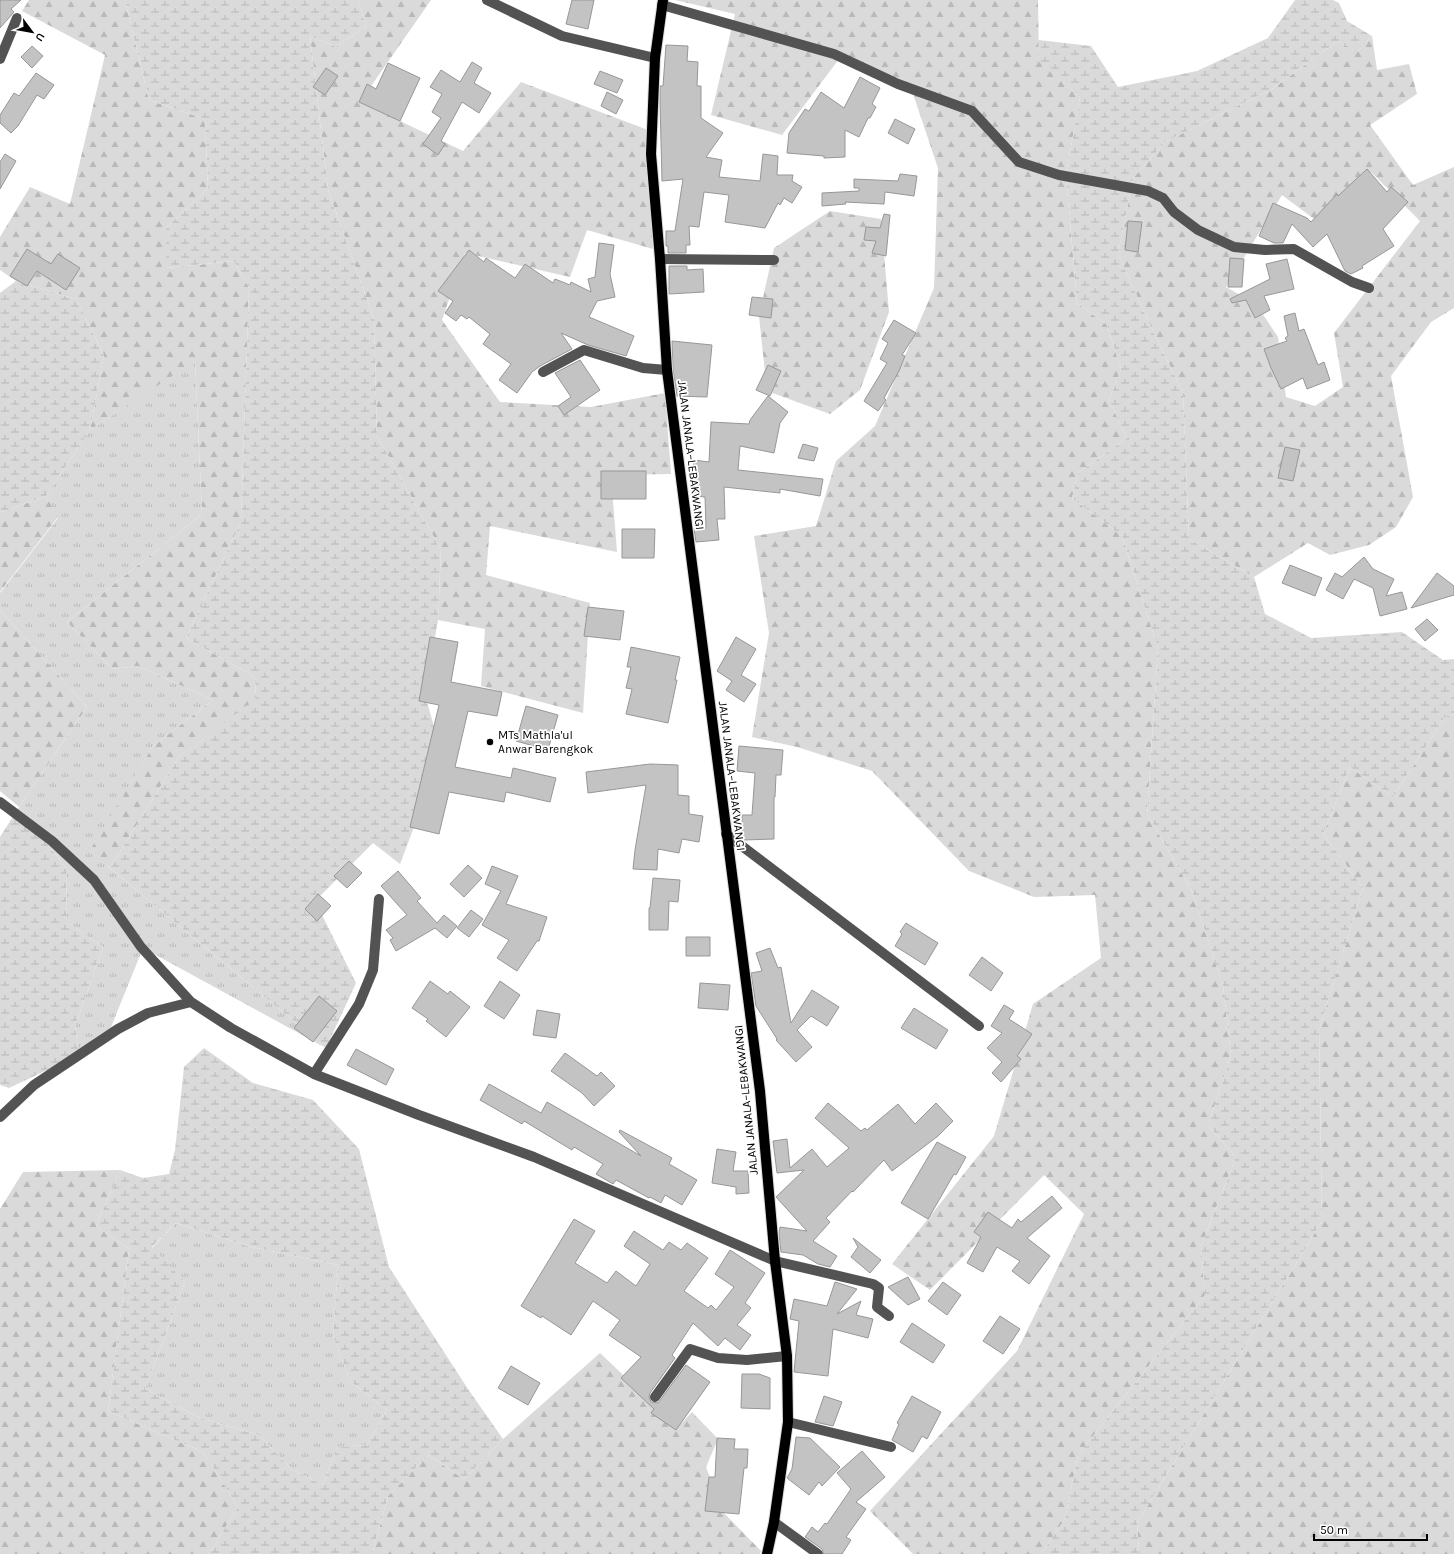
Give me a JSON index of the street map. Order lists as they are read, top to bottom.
{
  "streets": {
    "main road": ["JALAN JANALA–LEBAKWANGI"]
  },
  "places": ["MTs Mathla'ul Anwar Barengkok"],
  "scale_bar": "50 m",
  "north": "bottom right"
}
